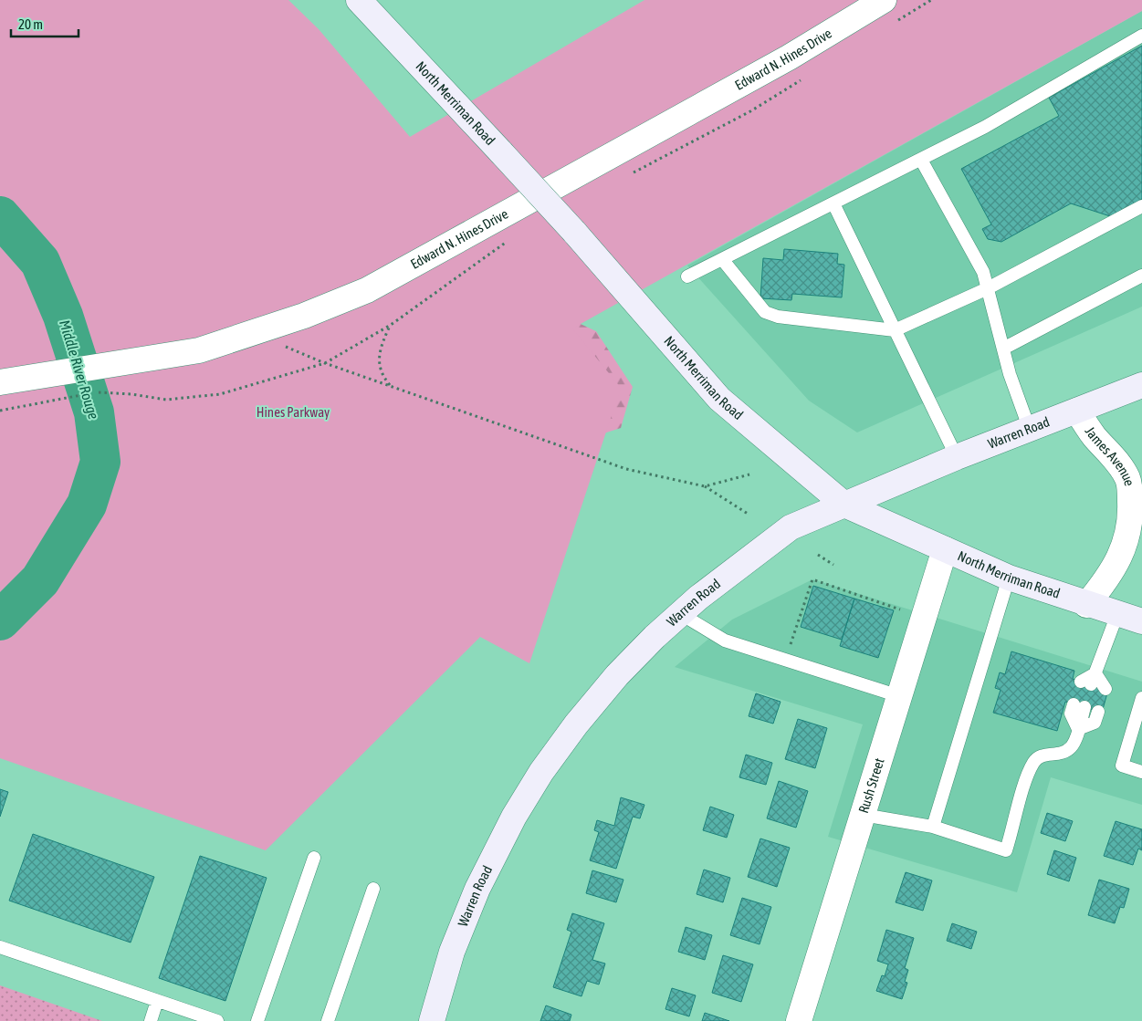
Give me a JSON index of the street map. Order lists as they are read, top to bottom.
{
  "streets": {
    "main road": ["North Merriman Road", "Warren Road"],
    "street": ["Edward N. Hines Drive", "James Avenue", "Rush Street"]
  },
  "crossings": [
    ["North Merriman Road", "Warren Road"],
    ["North Merriman Road", "James Avenue"],
    ["North Merriman Road", "Rush Street"],
    ["Warren Road", "James Avenue"]
  ],
  "water": ["Middle River Rouge"],
  "parks": ["Hines Parkway"],
  "scale_bar": "20 m"
}
